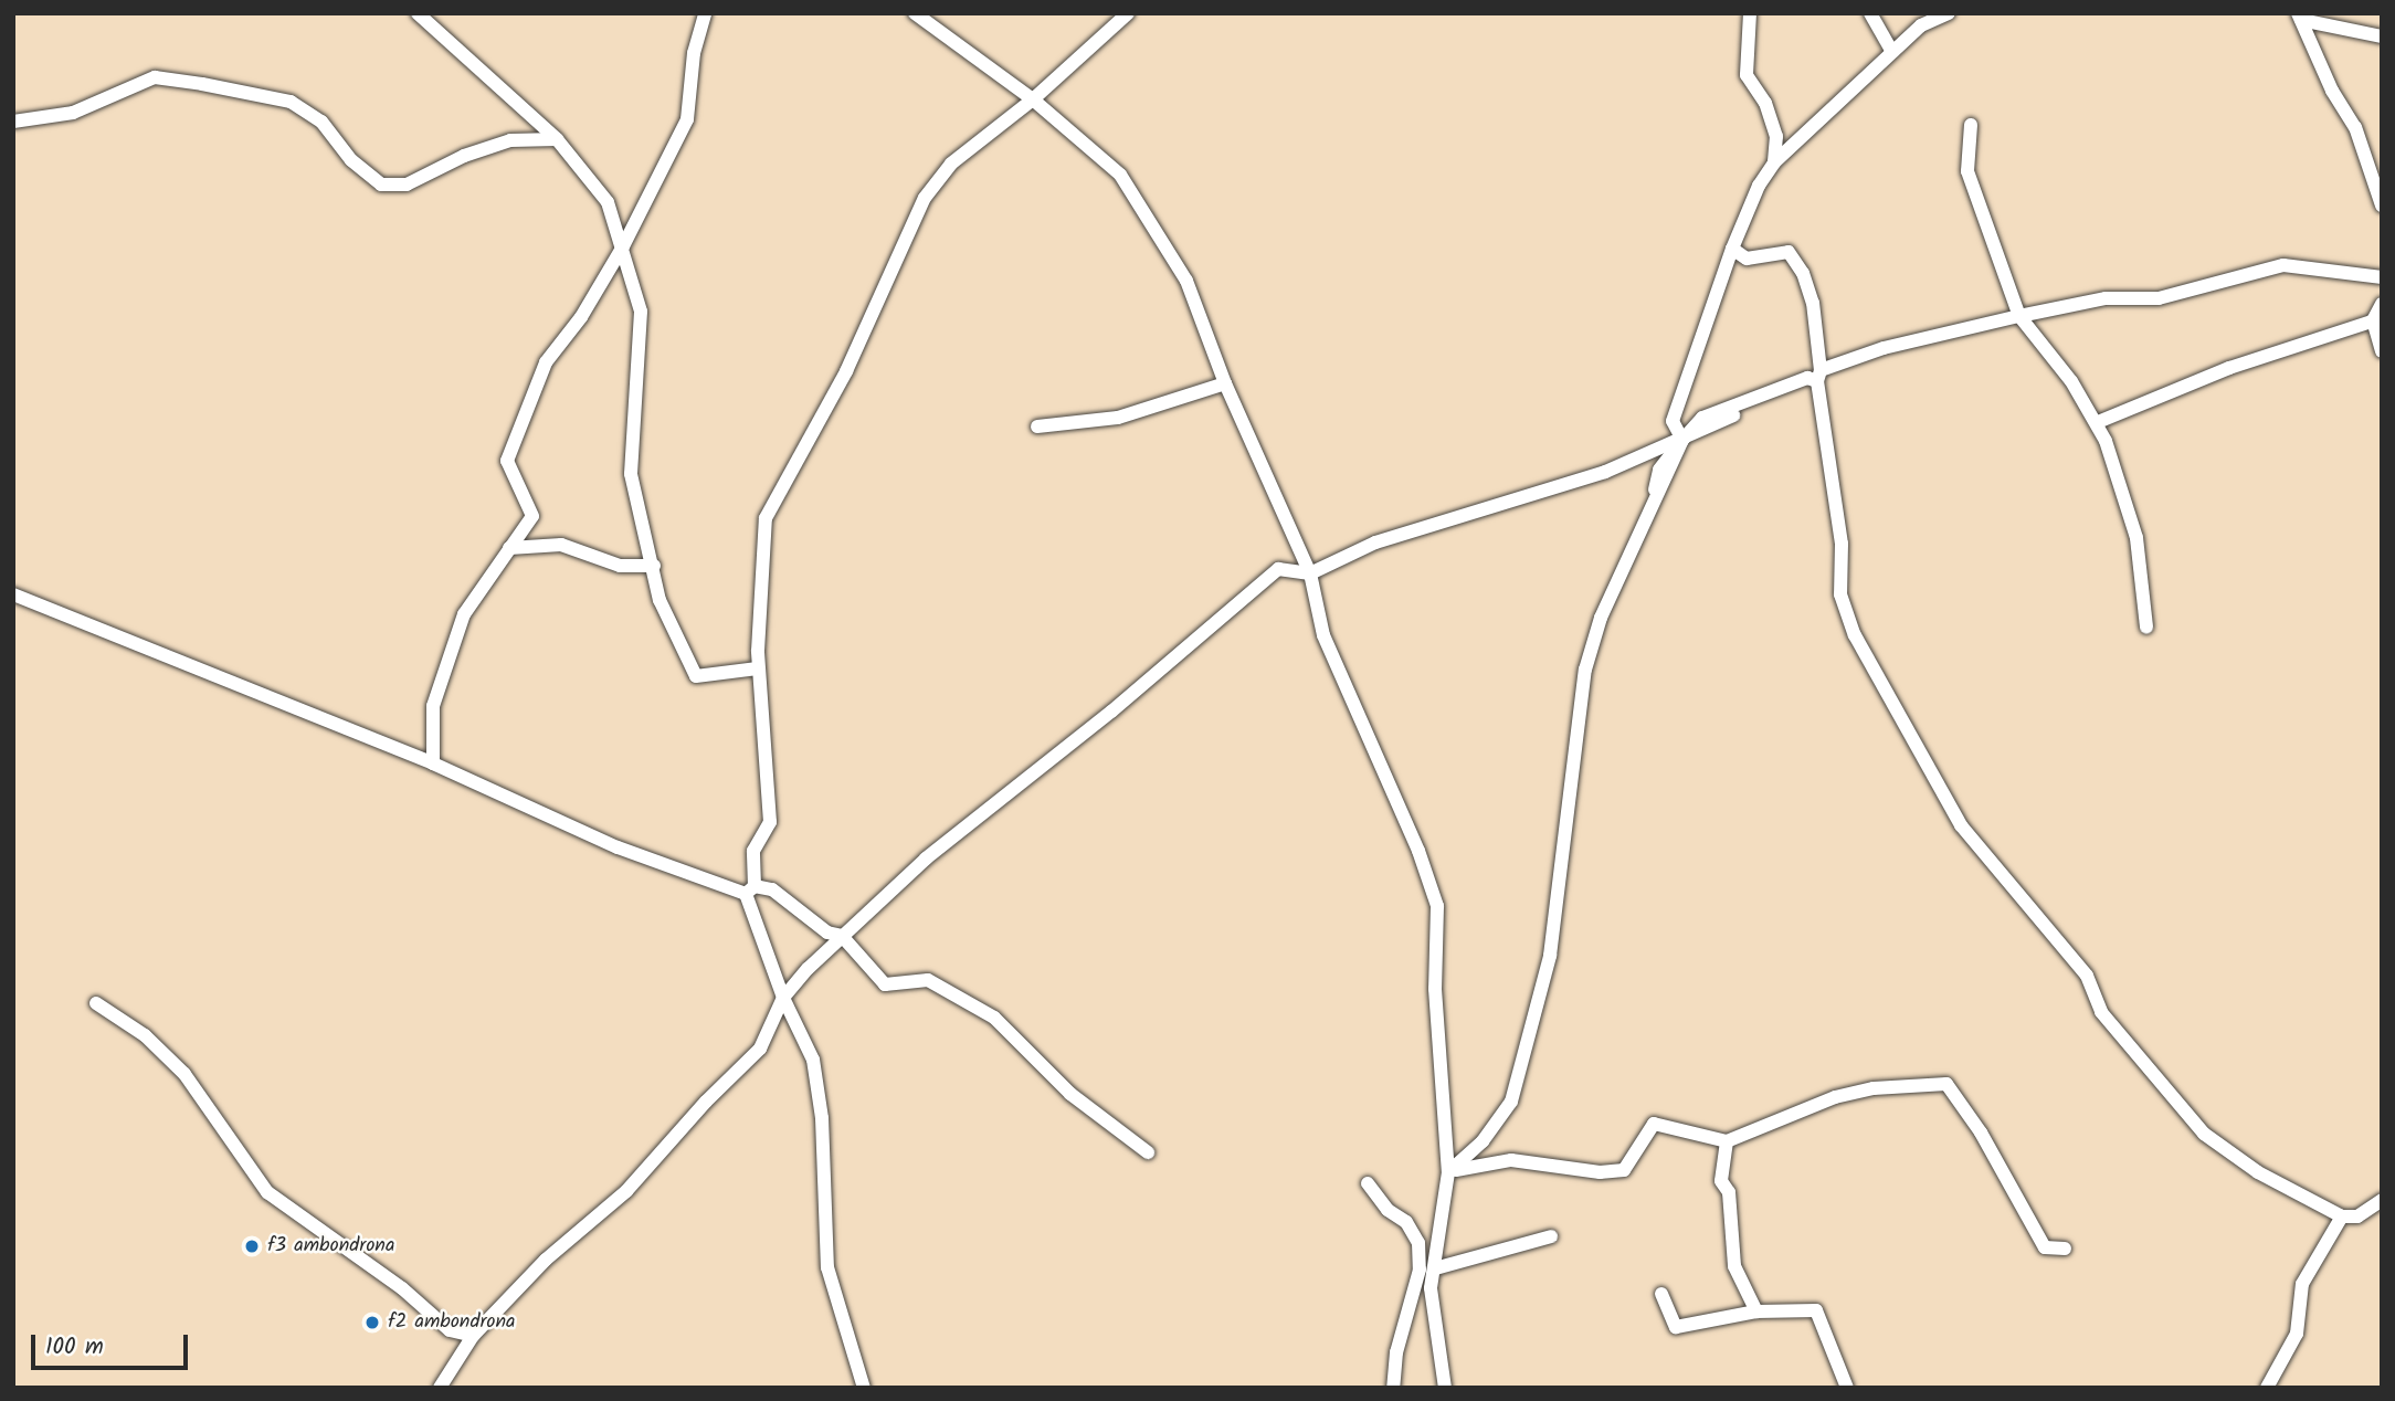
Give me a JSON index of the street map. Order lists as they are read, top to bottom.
{
  "places": ["f3 ambondrona", "f2 ambondrona"],
  "scale_bar": "100 m"
}
